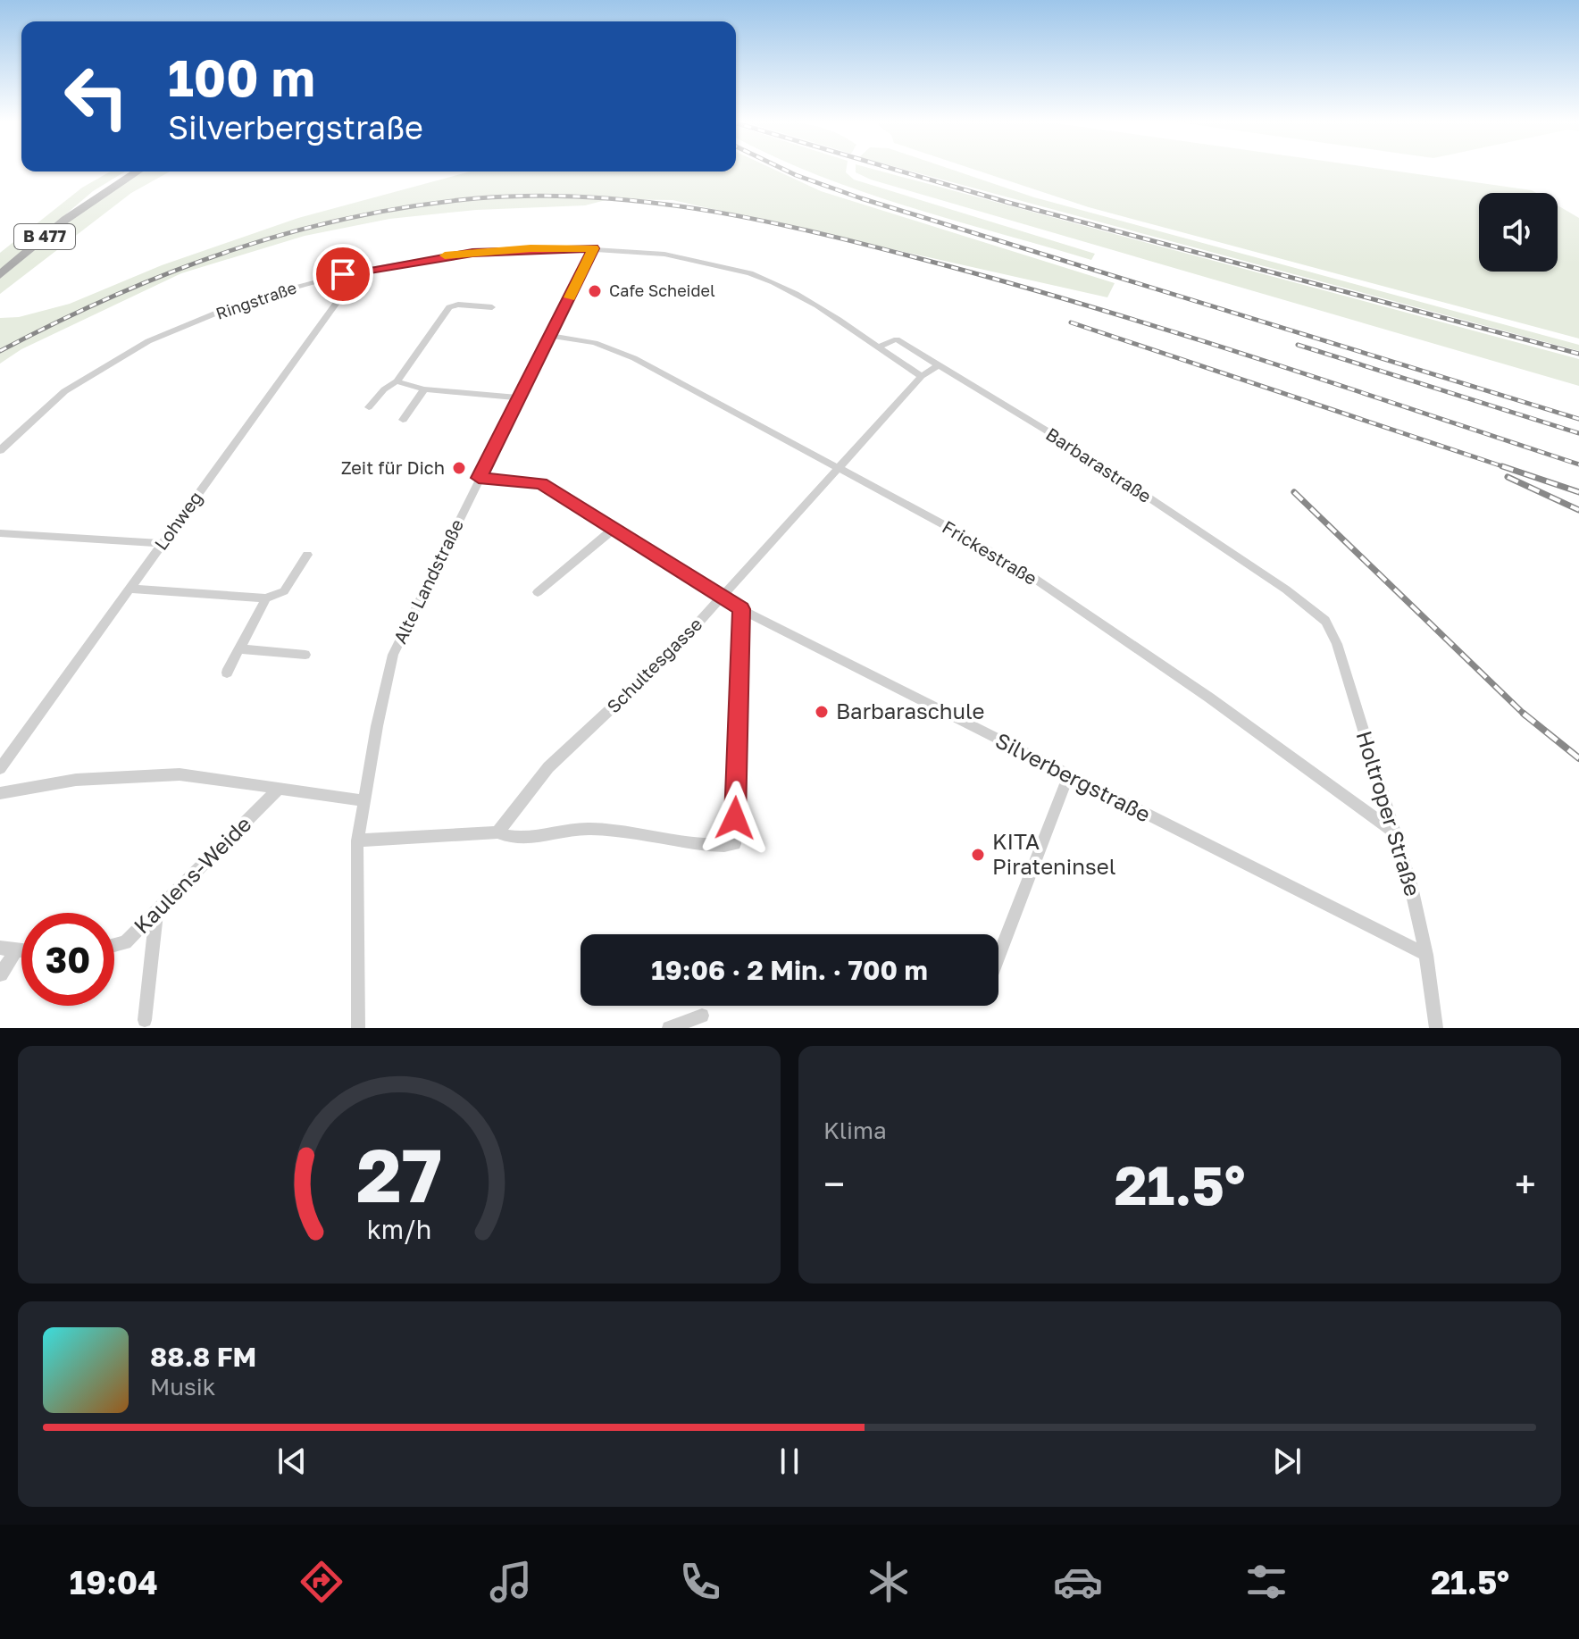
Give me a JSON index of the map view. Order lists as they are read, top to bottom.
{
  "streets": {
    "main road": ["B 477"],
    "street": [
      "Ringstraße",
      "Barbarastraße",
      "Lohweg",
      "Frickestraße",
      "Alte Landstraße",
      "Schultesgasse",
      "Silverbergstraße",
      "Holtroper Straße",
      "Kaulens-Weide"
    ]
  },
  "crossings": [
    ["Ringstraße", "Lohweg"],
    ["Ringstraße", "Alte Landstraße"],
    ["Barbarastraße", "Schultesgasse"],
    ["Barbarastraße", "Holtroper Straße"],
    ["Frickestraße", "Alte Landstraße"],
    ["Frickestraße", "Schultesgasse"],
    ["Frickestraße", "Holtroper Straße"],
    ["Alte Landstraße", "Silverbergstraße"],
    ["Schultesgasse", "Silverbergstraße"],
    ["Silverbergstraße", "Holtroper Straße"]
  ],
  "places": [
    "Cafe Scheidel",
    "Zeit für Dich",
    "Barbaraschule",
    "KITA Pirateninsel"
  ],
  "page": {
    "turn": ["100 m", "Silverbergstraße"],
    "limit": "30",
    "trip": "19:06 · 2 Min. · 700 m",
    "tile": "Klima",
    "heat": ["−", "21.5°", "+"],
    "song": ["88.8 FM", "Musik"],
    "tabs": ["19:04", "21.5°"],
    "gauge": ["27", "km/h"]
  }
}
